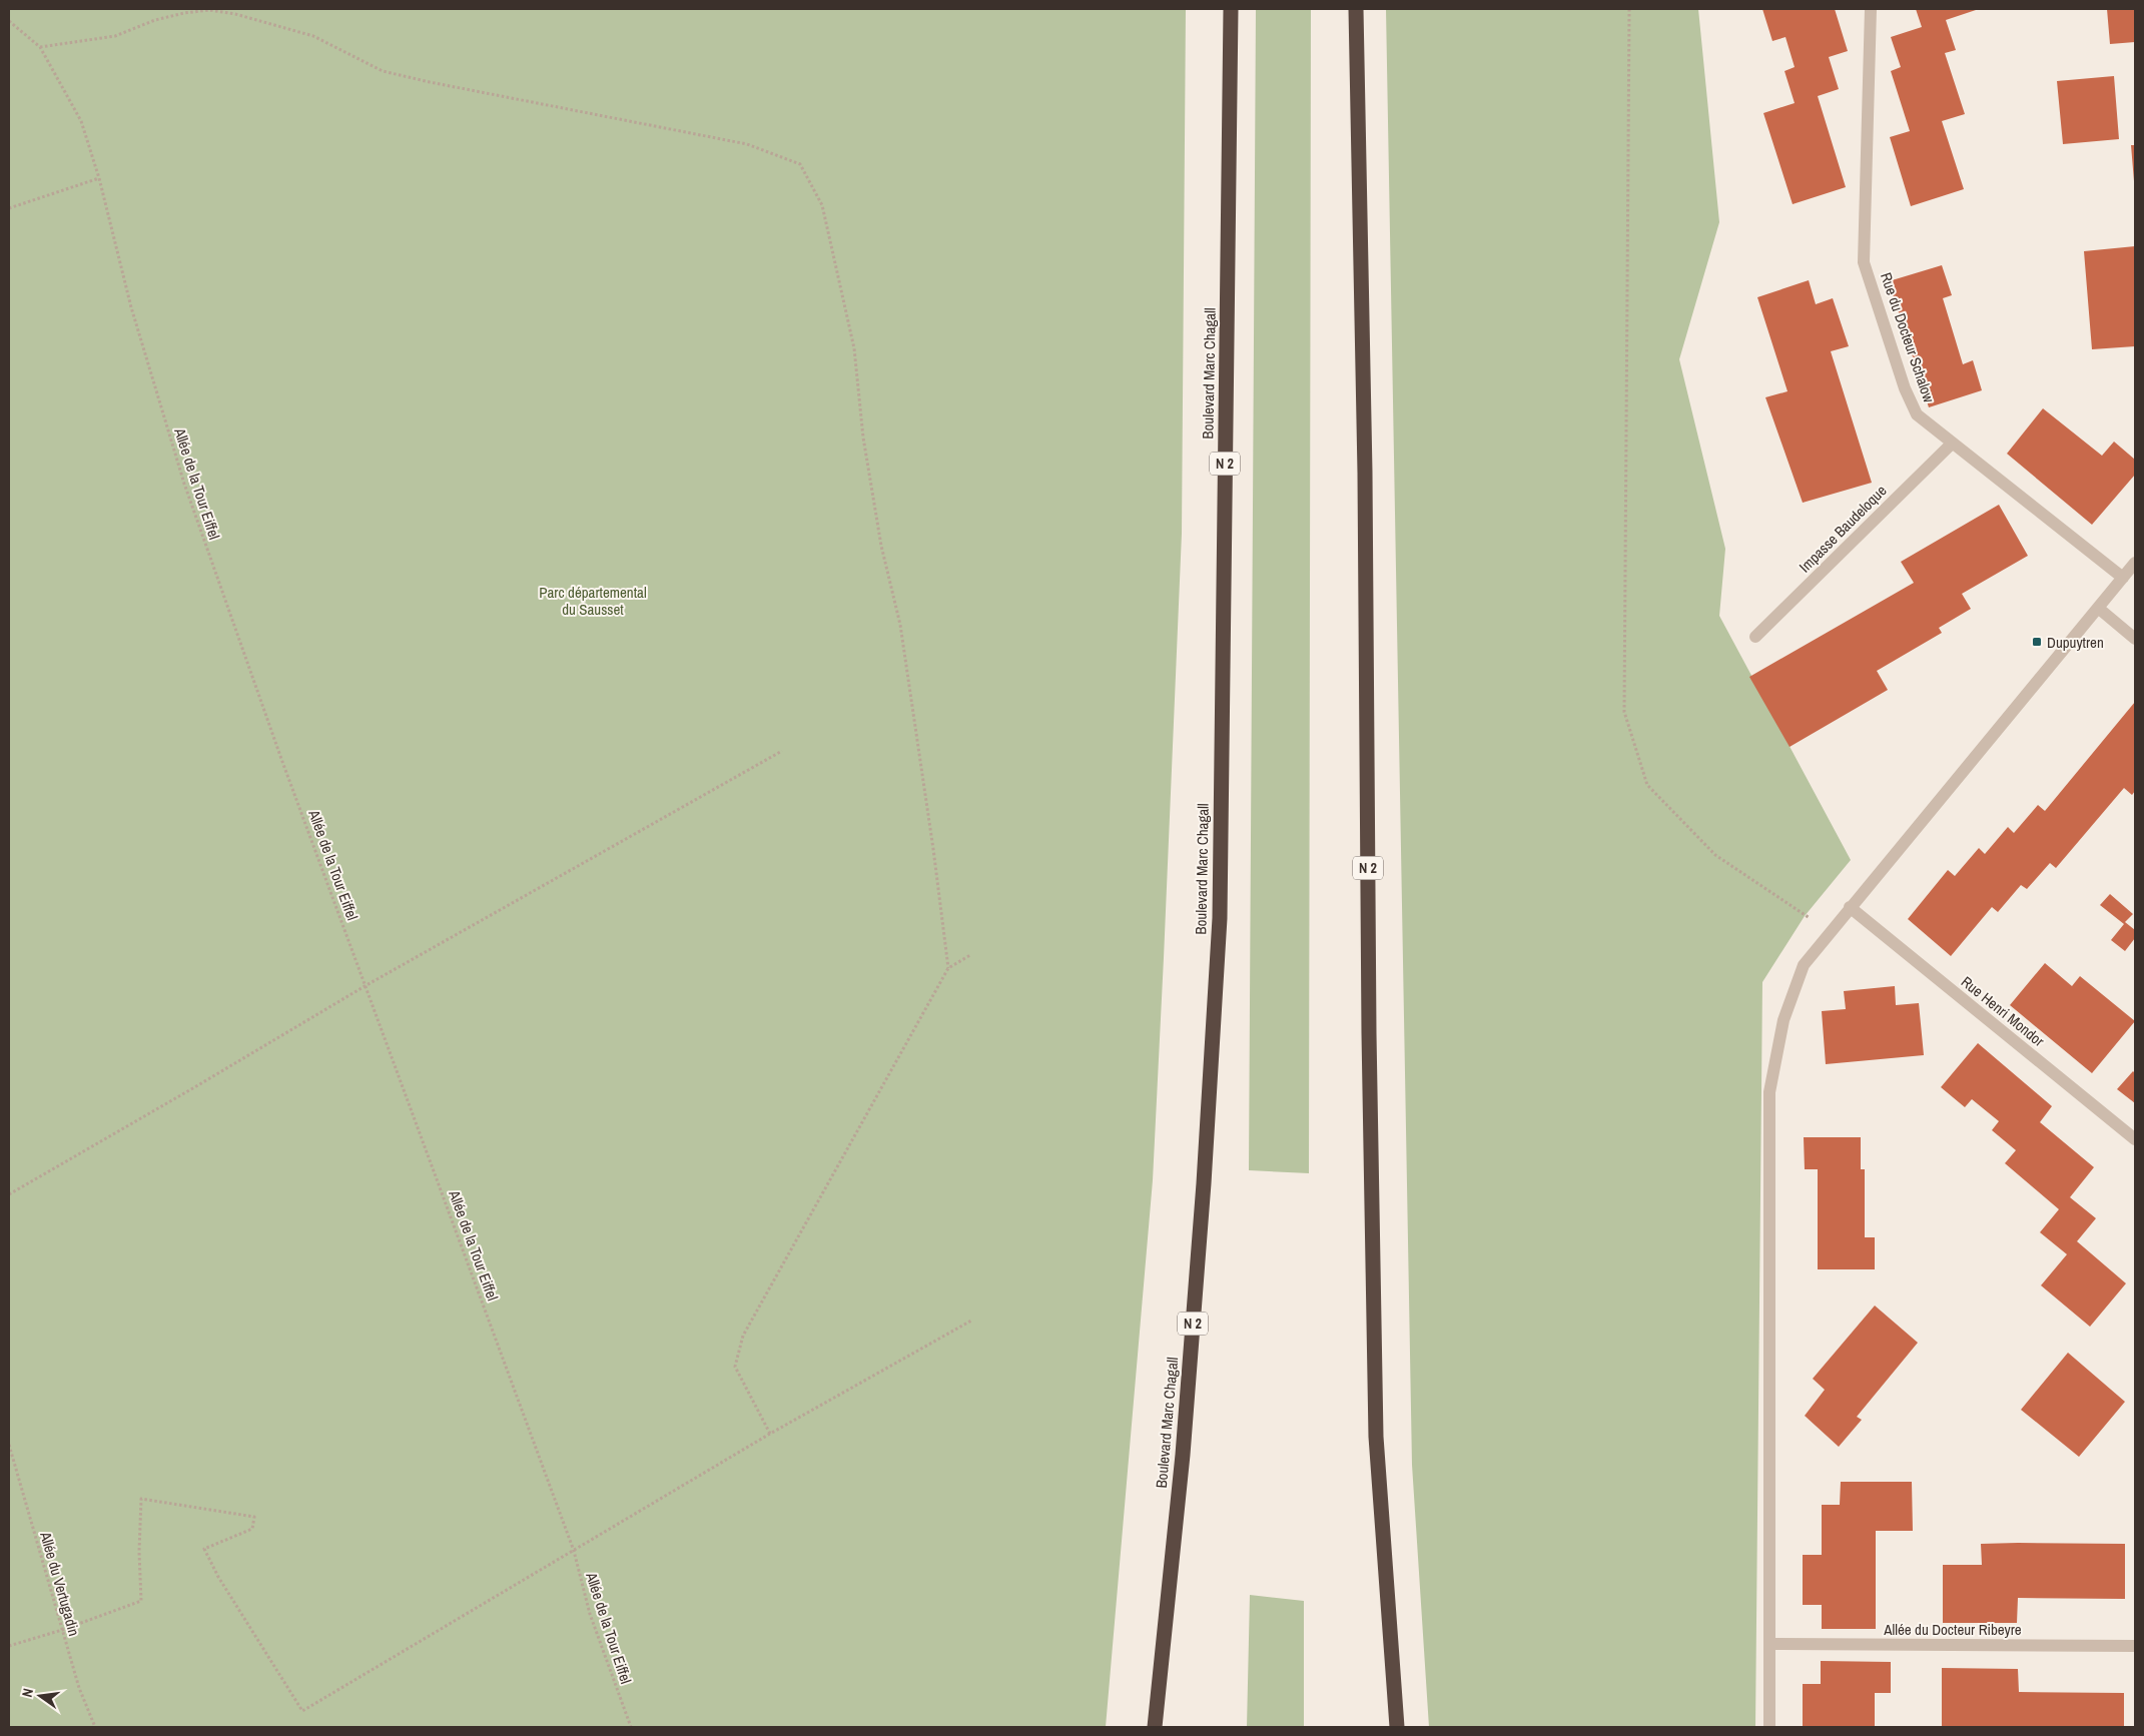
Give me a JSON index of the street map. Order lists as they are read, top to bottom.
{
  "streets": {
    "highway": ["Boulevard Marc Chagall", "N 2"],
    "street": [
      "Rue du Docteur Schalow",
      "Impasse Baudeloque",
      "Rue Henri Mondor",
      "Allée du Docteur Ribeyre"
    ],
    "path": ["Allée de la Tour Eiffel", "Allée du Vertugadin"]
  },
  "crossings": [
    ["Rue du Docteur Schalow", "Impasse Baudeloque"]
  ],
  "parks": ["Parc départemental du Sausset"],
  "places": {
    "transit": ["Dupuytren"]
  },
  "north": "left"
}
